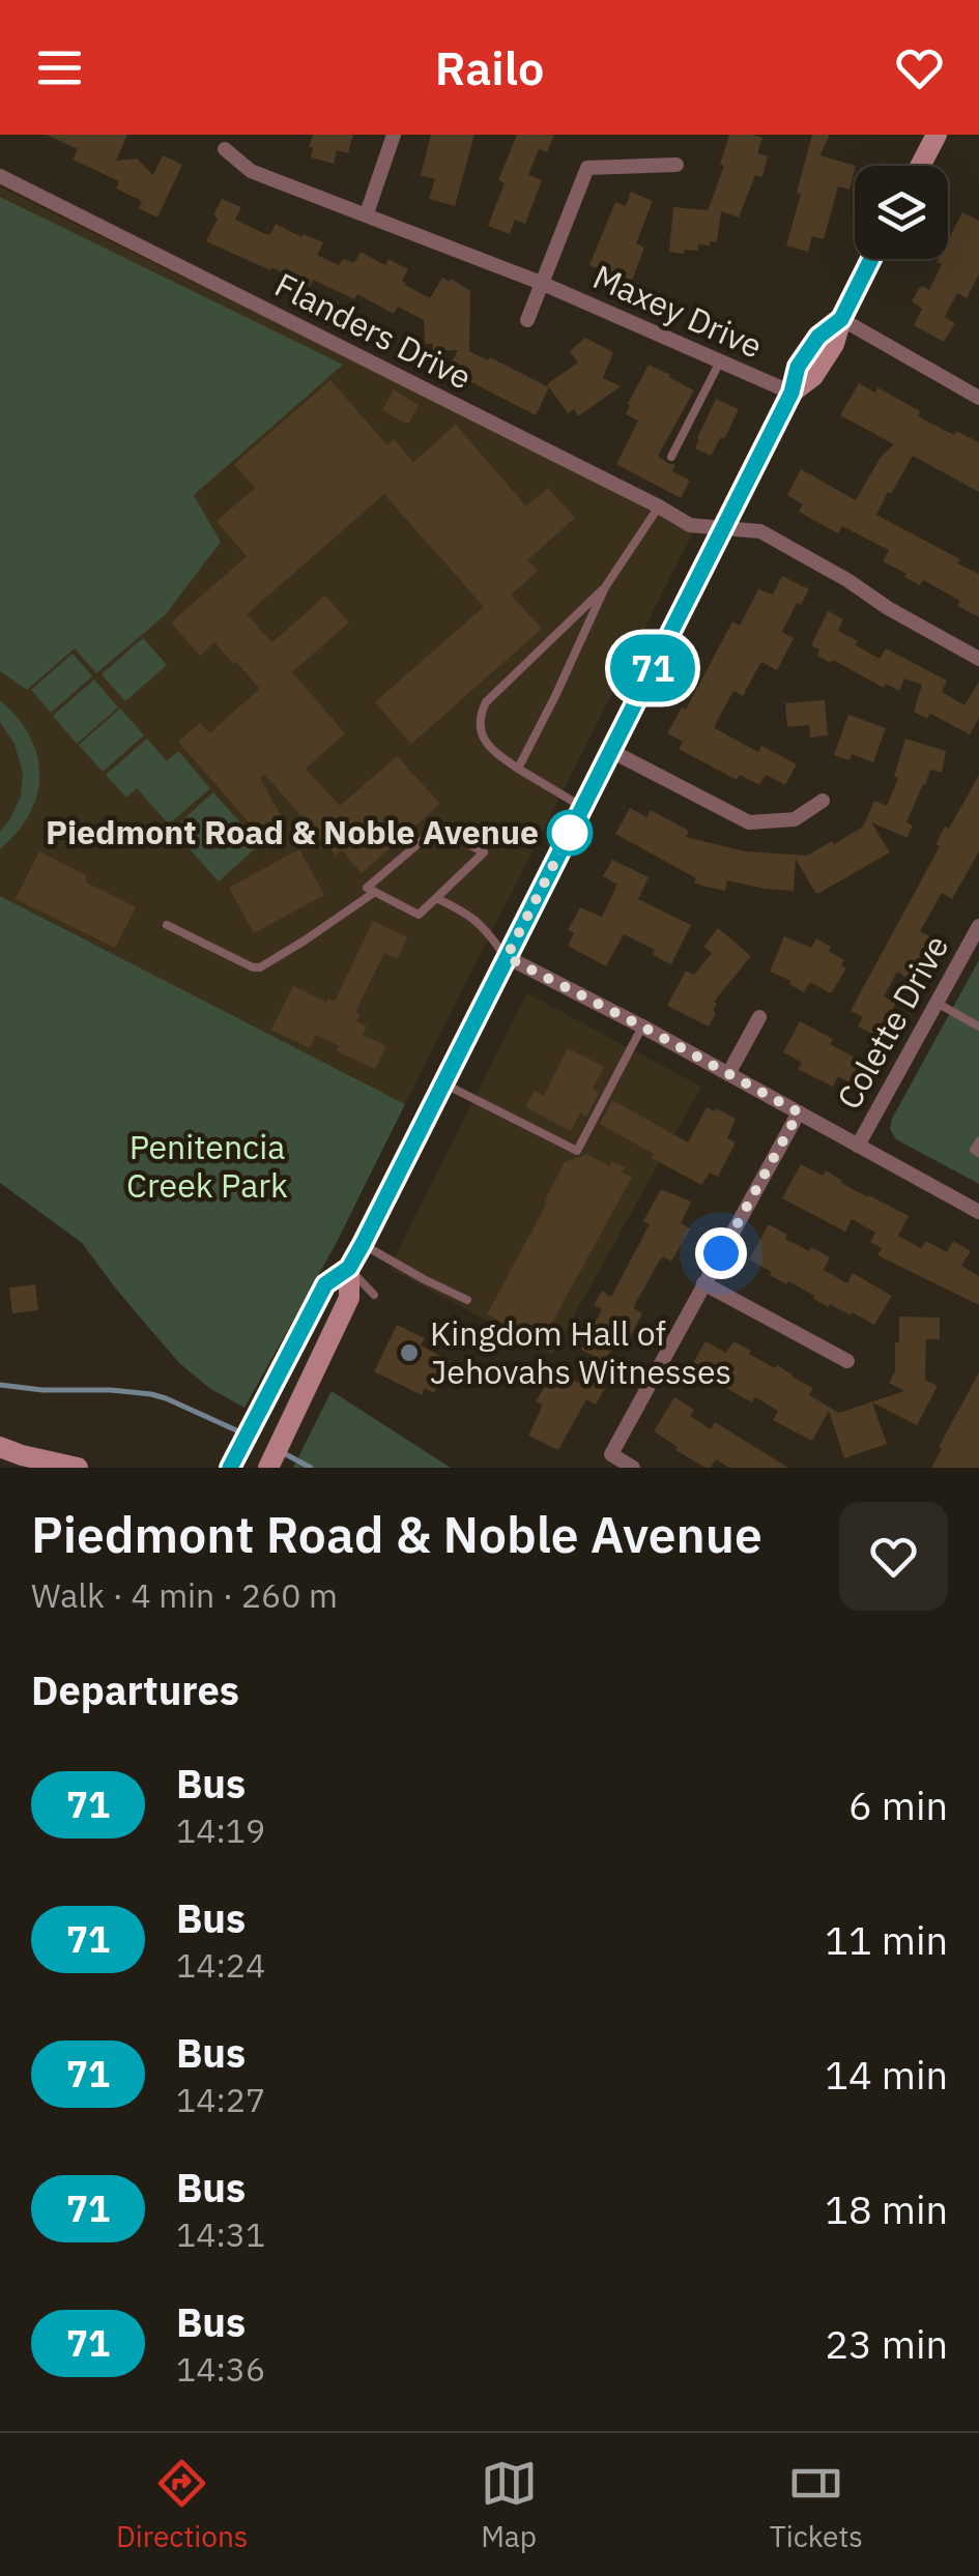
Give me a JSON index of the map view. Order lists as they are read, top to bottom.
{
  "streets": {
    "street": ["Maxey Drive", "Flanders Drive", "Colette Drive"]
  },
  "parks": ["Penitencia Creek Park"],
  "places": ["Piedmont Road & Noble Avenue", "Kingdom Hall of Jehovahs Witnesses"],
  "lines": ["bus line 71"],
  "page": {
    "header": "Railo",
    "on_map": "71",
    "heading": [
      ["Piedmont Road & Noble Avenue", "Walk · 4 min · 260 m"],
      "Departures"
    ],
    "list": [
      {
        "mark": "71",
        "name": "Bus",
        "note": "14:19",
        "value": "6 min"
      },
      {
        "mark": "71",
        "name": "Bus",
        "note": "14:24",
        "value": "11 min"
      },
      {
        "mark": "71",
        "name": "Bus",
        "note": "14:27",
        "value": "14 min"
      },
      {
        "mark": "71",
        "name": "Bus",
        "note": "14:31",
        "value": "18 min"
      },
      {
        "mark": "71",
        "name": "Bus",
        "note": "14:36",
        "value": "23 min"
      }
    ],
    "tabs": ["Directions", "Map", "Tickets"]
  }
}
